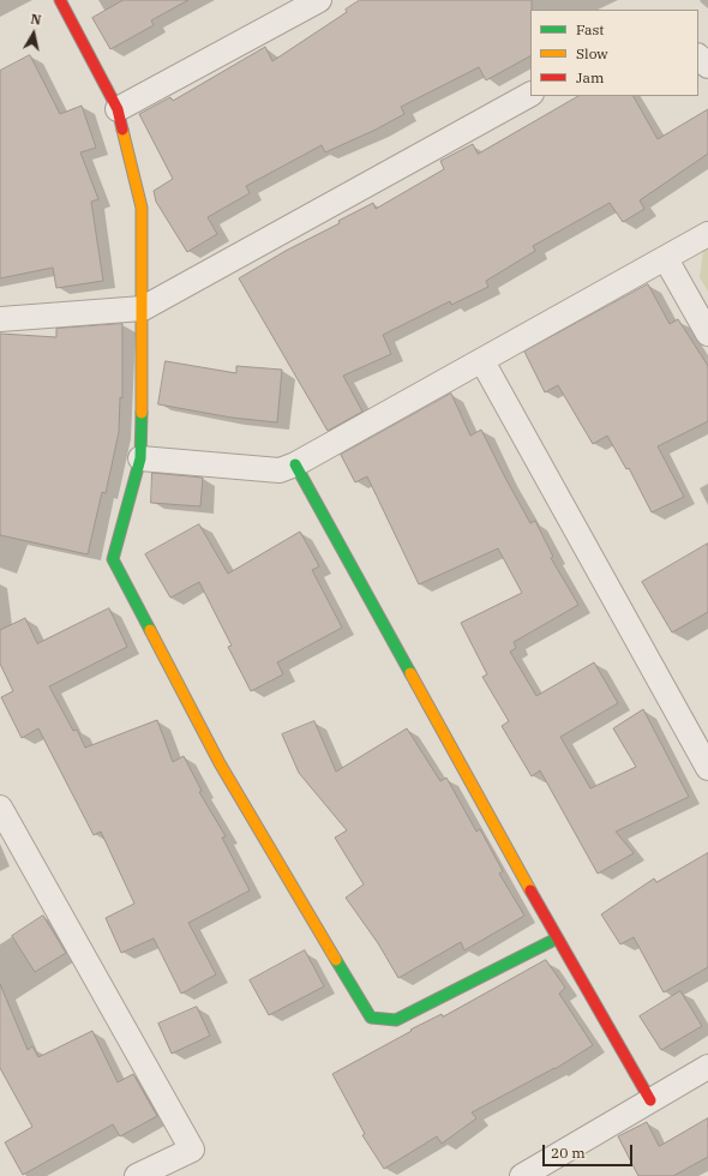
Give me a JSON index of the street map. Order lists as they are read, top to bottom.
{
  "legend": ["Fast", "Slow", "Jam"],
  "scale_bar": "20 m",
  "north": "top"
}
